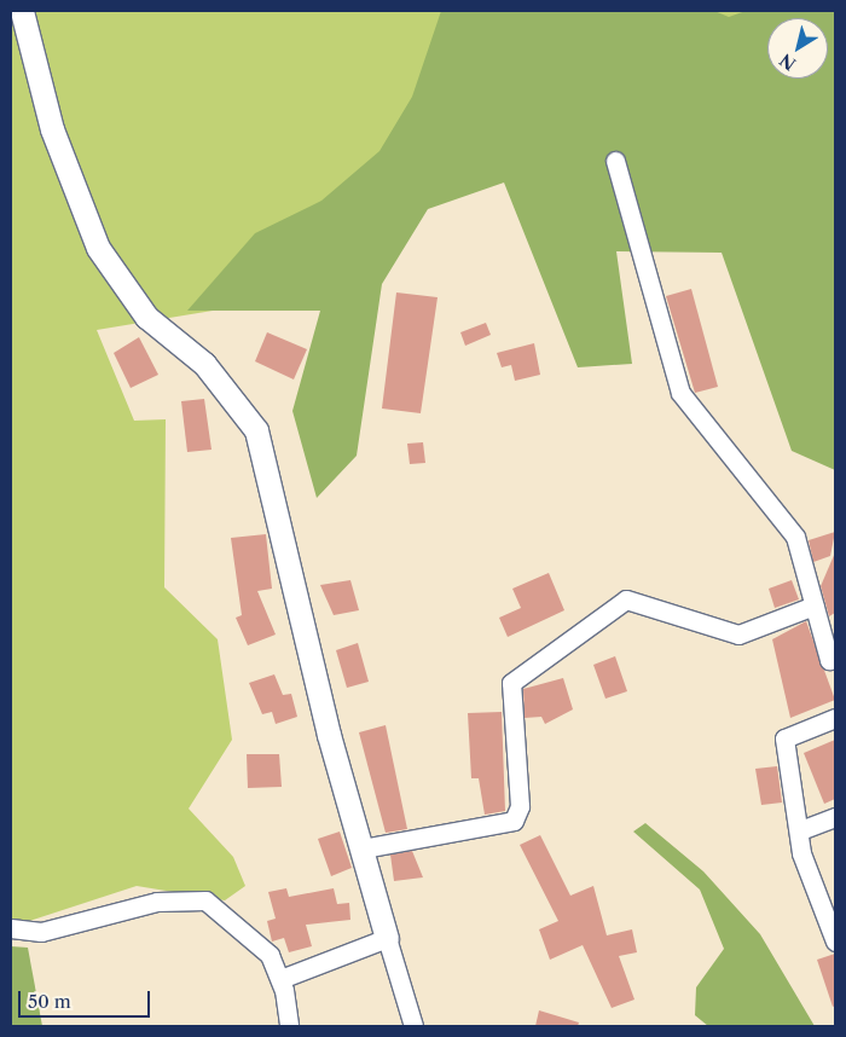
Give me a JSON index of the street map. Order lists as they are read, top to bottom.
{
  "scale_bar": "50 m",
  "north": "bottom left"
}
